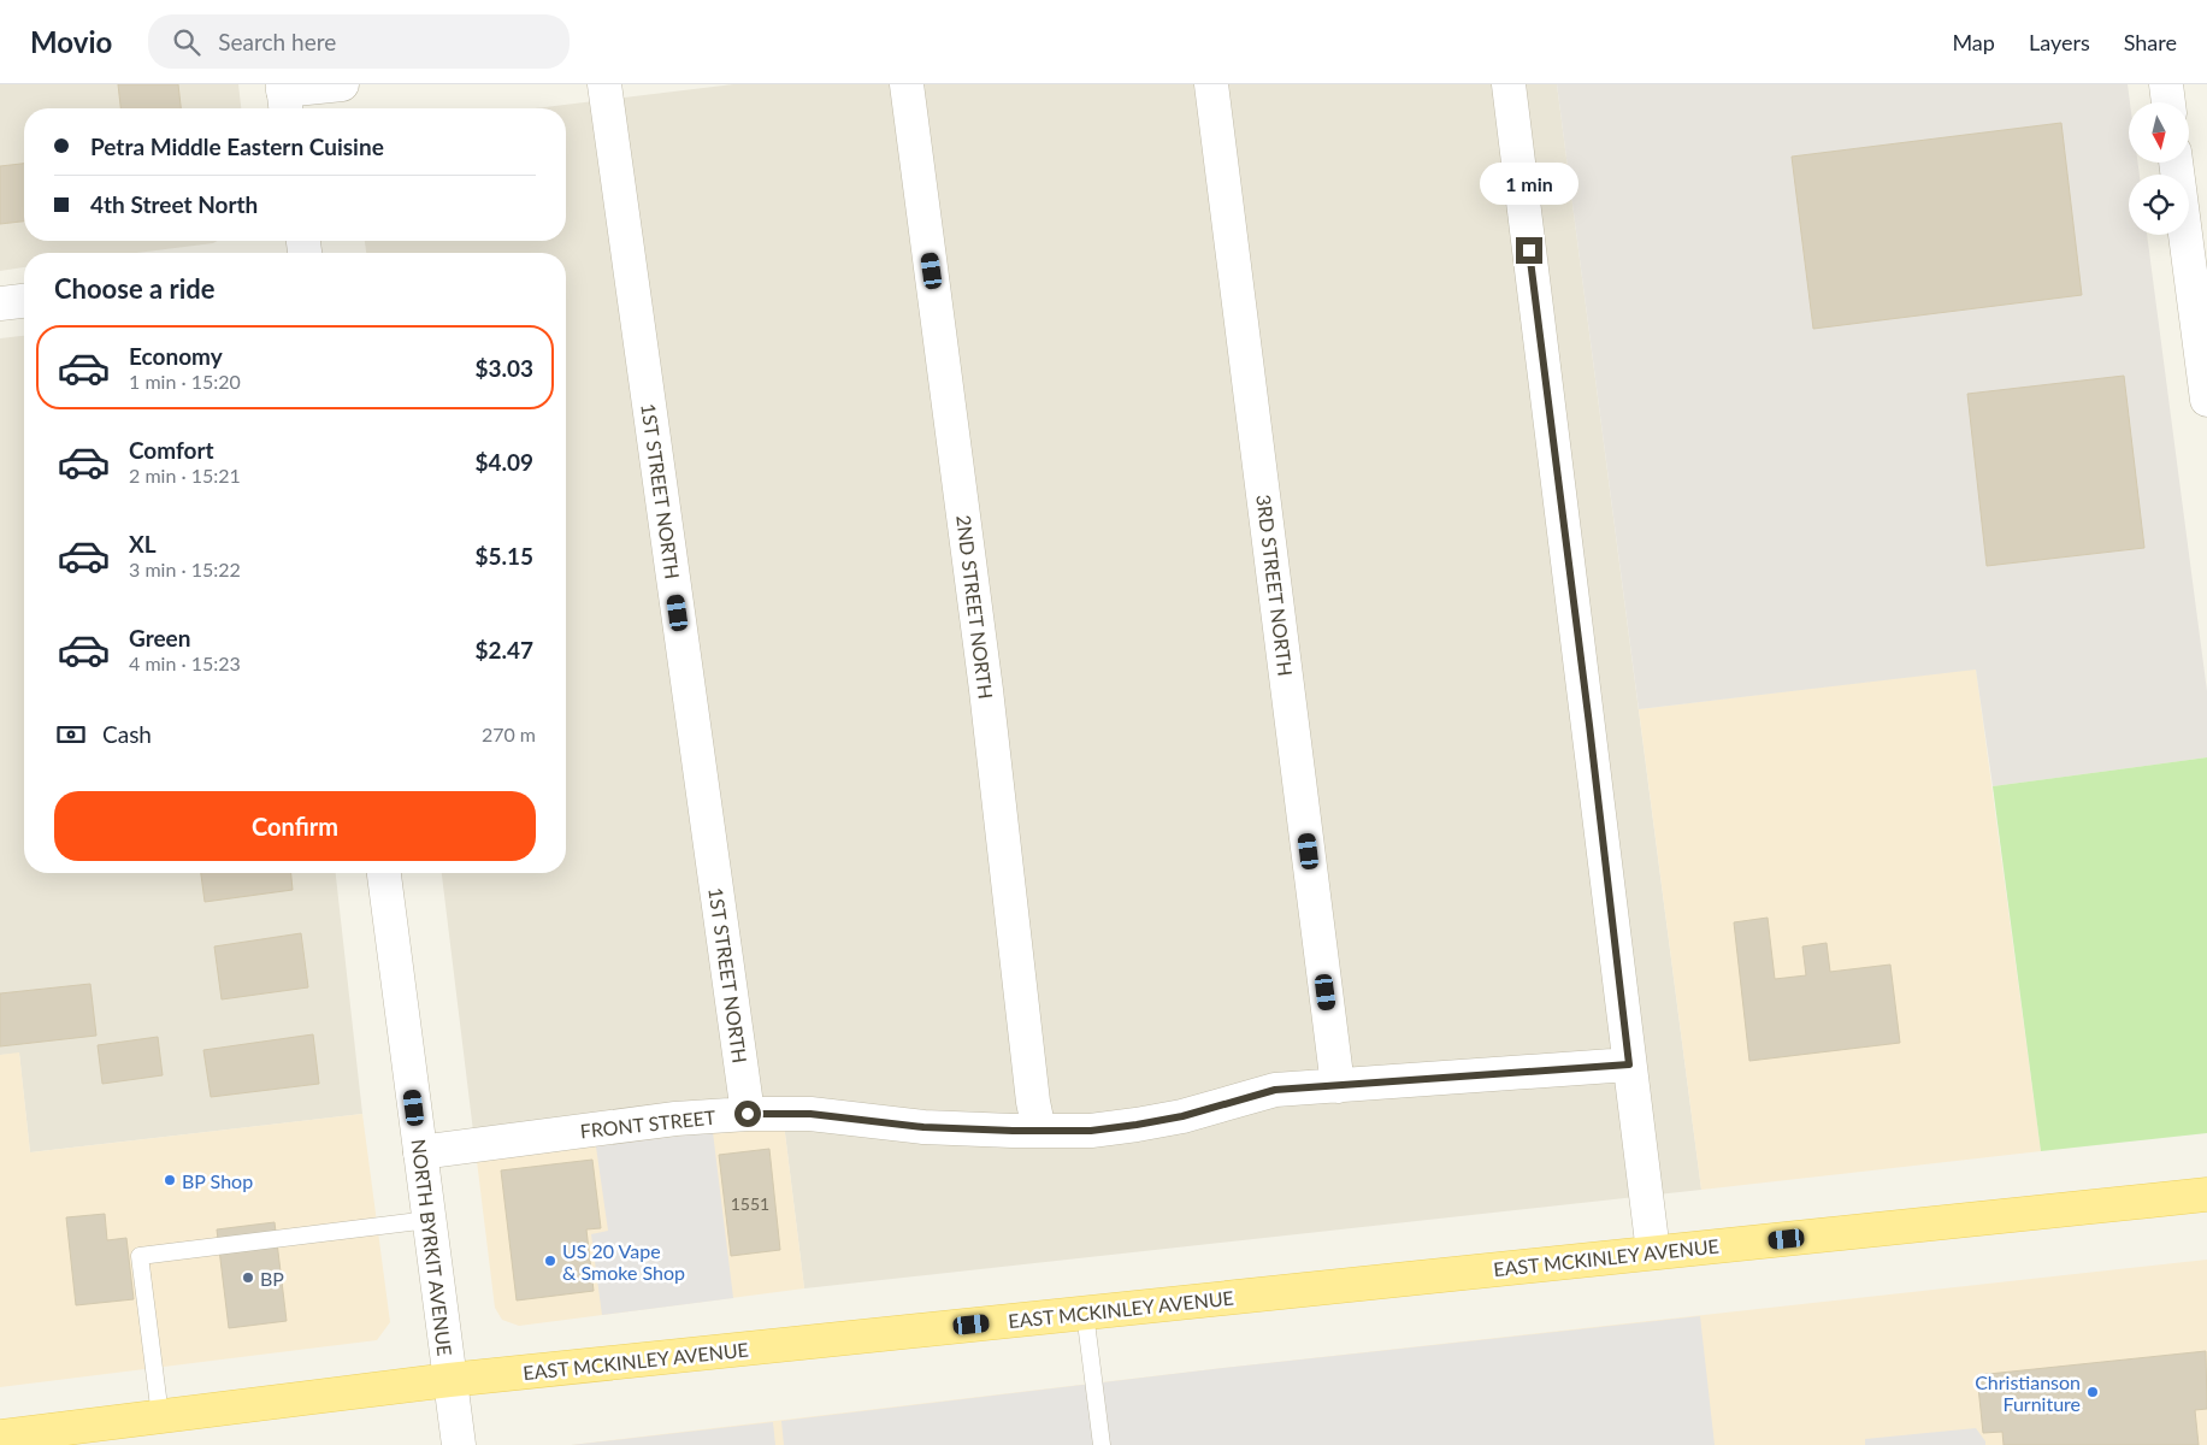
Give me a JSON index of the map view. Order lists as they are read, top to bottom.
{
  "streets": {
    "main road": ["EAST MCKINLEY AVENUE"],
    "street": [
      "1ST STREET NORTH",
      "3RD STREET NORTH",
      "2ND STREET NORTH",
      "FRONT STREET",
      "NORTH BYRKIT AVENUE"
    ]
  },
  "crossings": [
    ["1ST STREET NORTH", "FRONT STREET"],
    ["3RD STREET NORTH", "FRONT STREET"],
    ["2ND STREET NORTH", "FRONT STREET"],
    ["FRONT STREET", "NORTH BYRKIT AVENUE"],
    ["NORTH BYRKIT AVENUE", "EAST MCKINLEY AVENUE"]
  ],
  "places": [
    "BP Shop",
    "US 20 Vape & Smoke Shop",
    "BP",
    "Christianson Furniture"
  ],
  "house_numbers": ["1551"],
  "north": "bottom",
  "page": {
    "header": "Movio",
    "search": "Search here",
    "nav": ["Map", "Layers", "Share"],
    "banner": ["Petra Middle Eastern Cuisine", "4th Street North"],
    "bubble": "1 min",
    "heading": "Choose a ride",
    "list": [
      {
        "name": "Economy",
        "note": "1 min · 15:20",
        "value": "$3.03"
      },
      {
        "name": "Comfort",
        "note": "2 min · 15:21",
        "value": "$4.09"
      },
      {
        "name": "XL",
        "note": "3 min · 15:22",
        "value": "$5.15"
      },
      {
        "name": "Green",
        "note": "4 min · 15:23",
        "value": "$2.47"
      }
    ],
    "pay": ["Cash", "270 m"],
    "buttons": "Confirm"
  }
}
